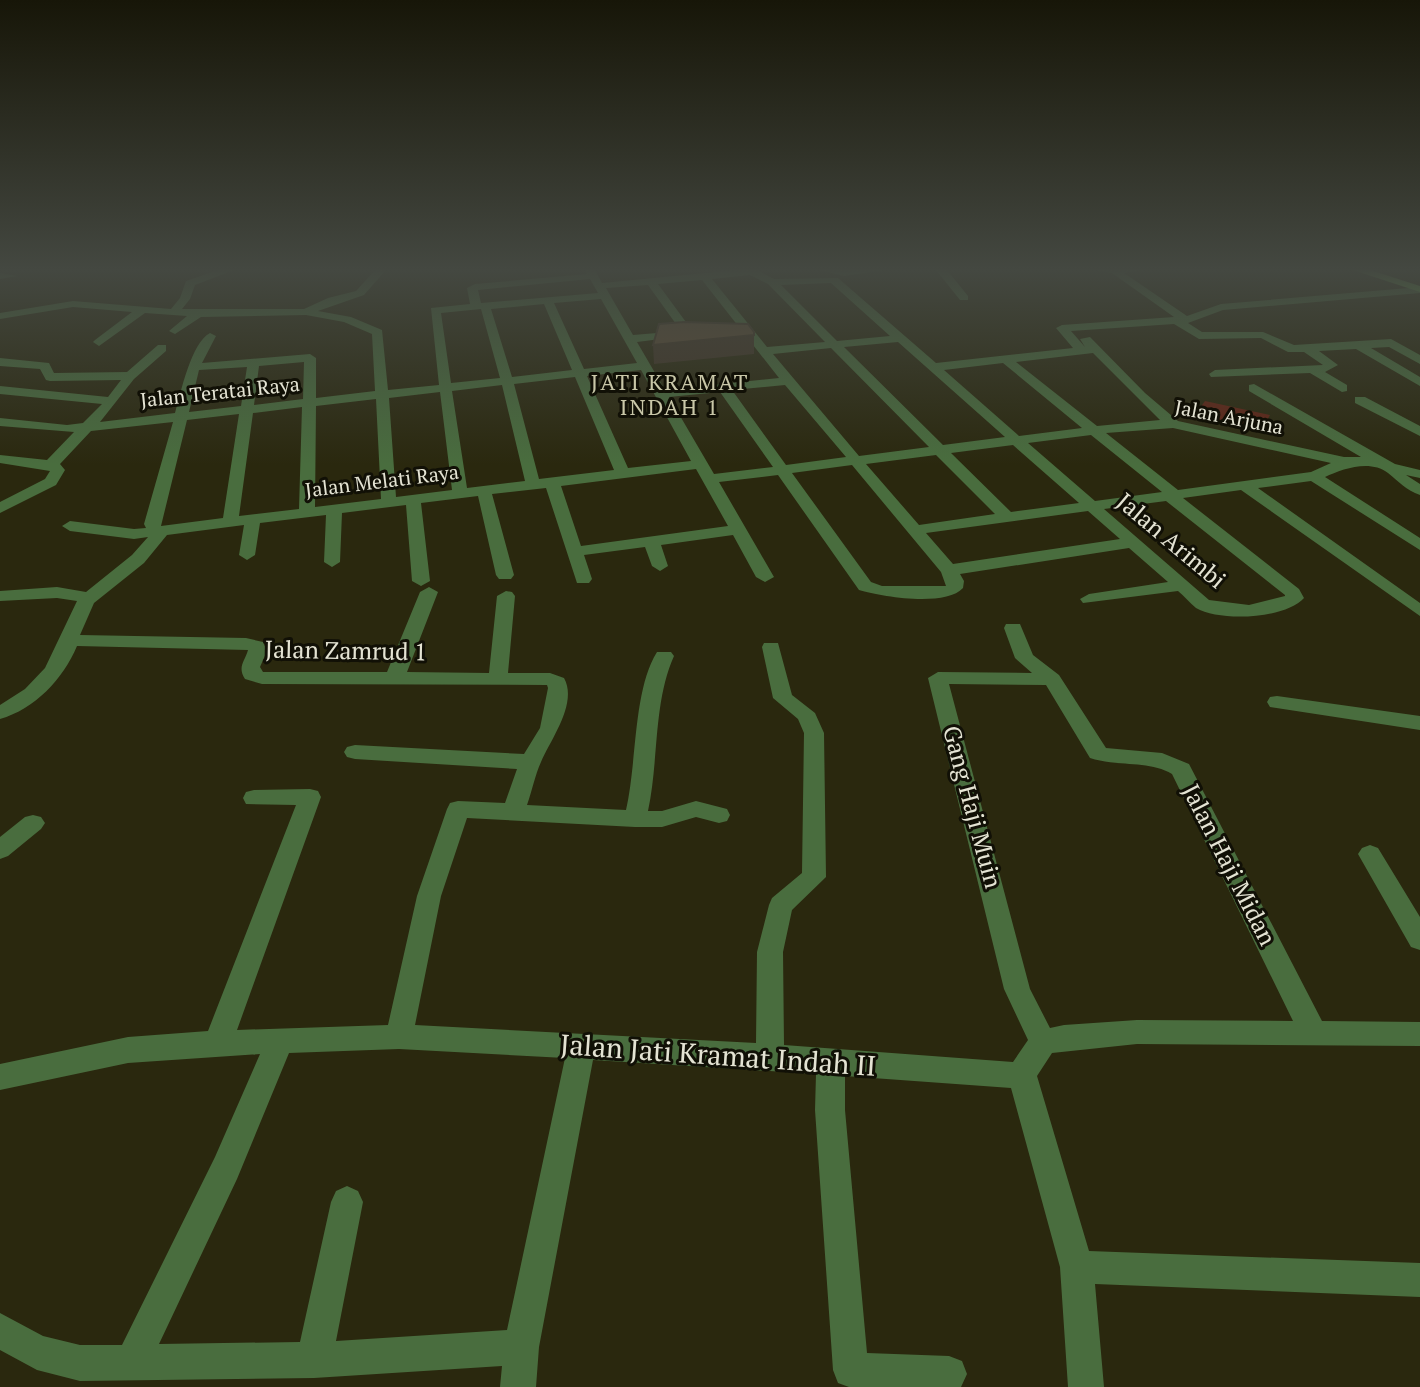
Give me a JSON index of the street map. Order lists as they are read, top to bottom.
{
  "streets": {
    "street": [
      "Jalan Teratai Raya",
      "Jalan Arjuna",
      "Jalan Melati Raya",
      "Jalan Arimbi",
      "Jalan Zamrud 1",
      "Gang Haji Muin",
      "Jalan Haji Midan",
      "Jalan Jati Kramat Indah II"
    ]
  },
  "crossings": [
    ["Jalan Arjuna", "Jalan Arimbi"],
    ["Gang Haji Muin", "Jalan Haji Midan"]
  ],
  "districts": ["JATI KRAMAT INDAH 1"]
}
